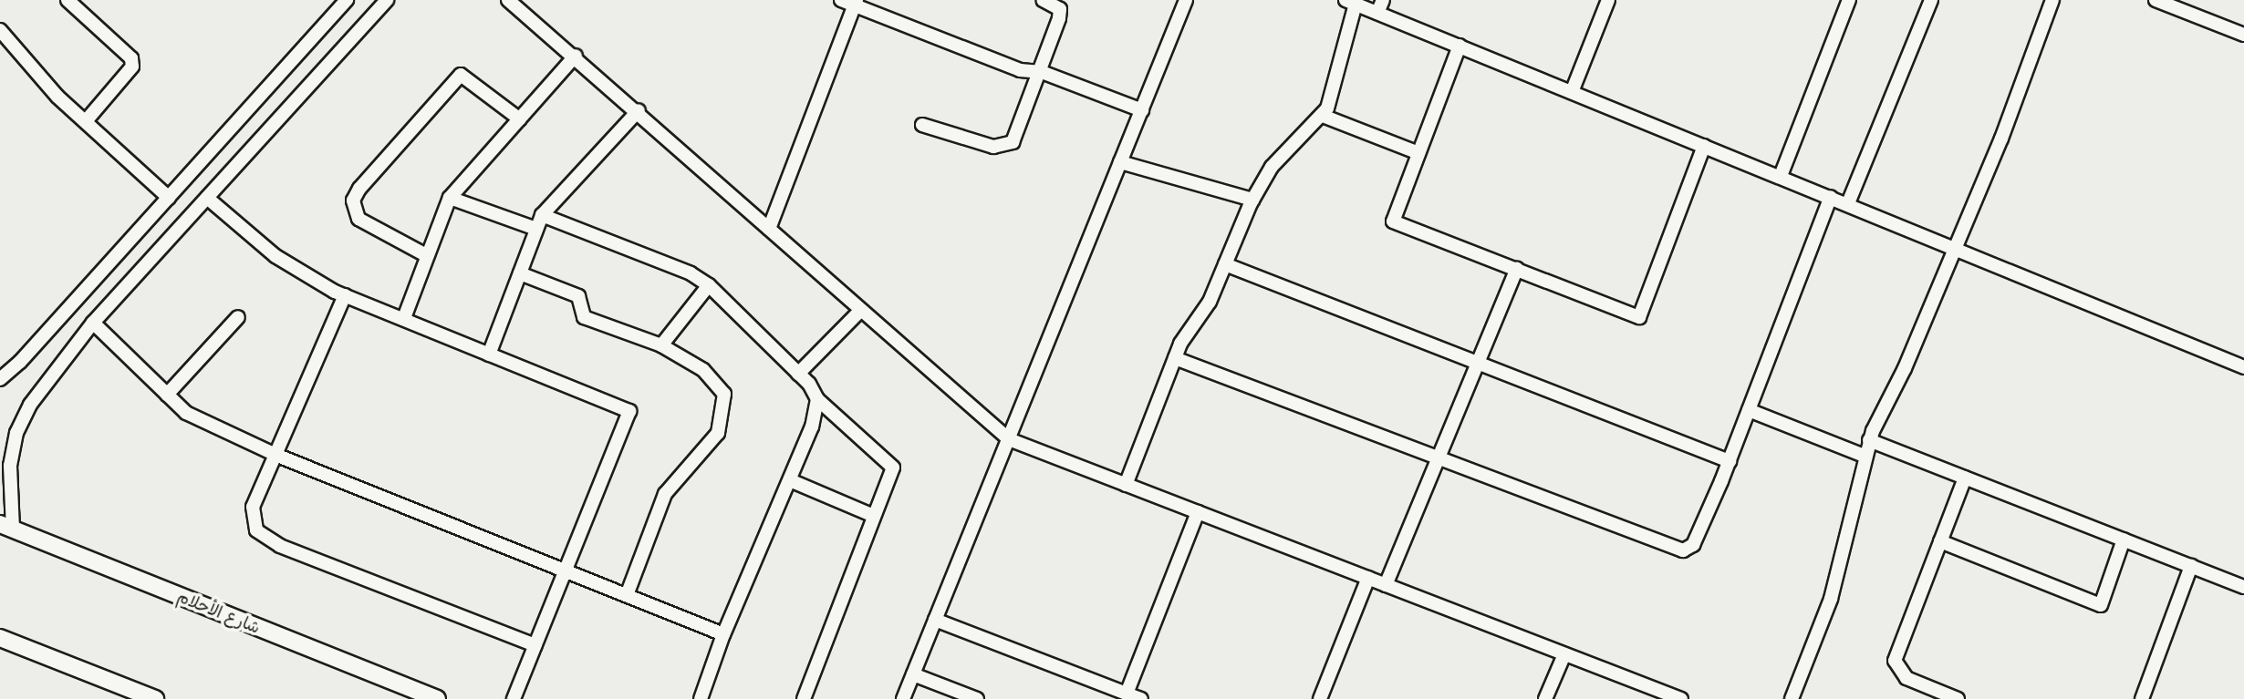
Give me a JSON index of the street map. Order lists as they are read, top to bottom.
{
  "streets": {
    "main road": ["شارع الأحلام"]
  }
}
